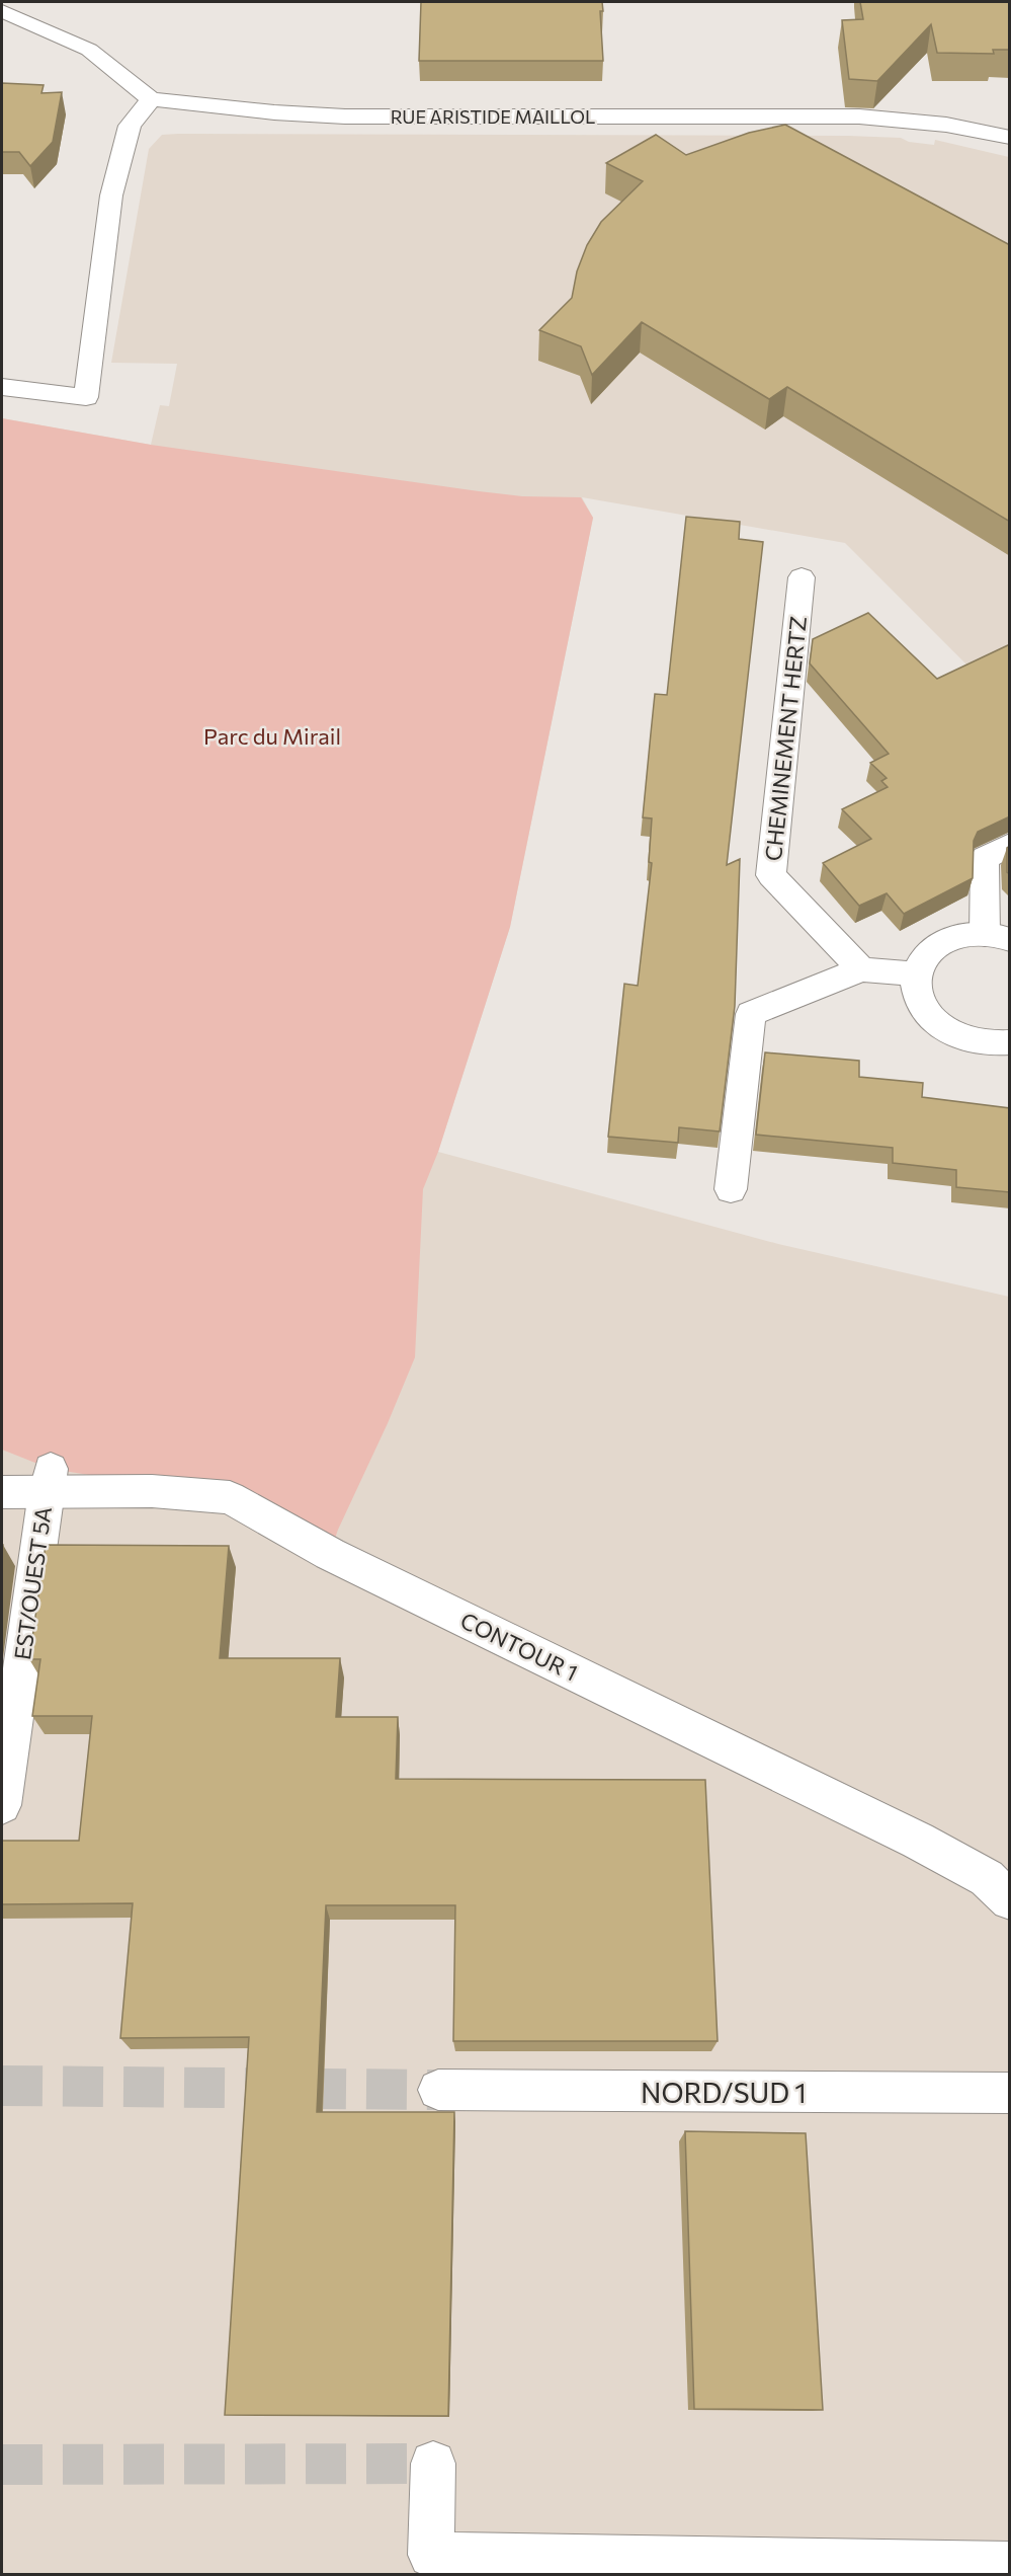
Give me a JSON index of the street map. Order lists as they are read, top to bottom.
{
  "streets": {
    "street": [
      "RUE ARISTIDE MAILLOL",
      "CHEMINEMENT HERTZ",
      "EST/OUEST 5A",
      "CONTOUR 1",
      "NORD/SUD 1"
    ]
  },
  "crossings": [
    ["EST/OUEST 5A", "CONTOUR 1"]
  ],
  "parks": ["Parc du Mirail"]
}
